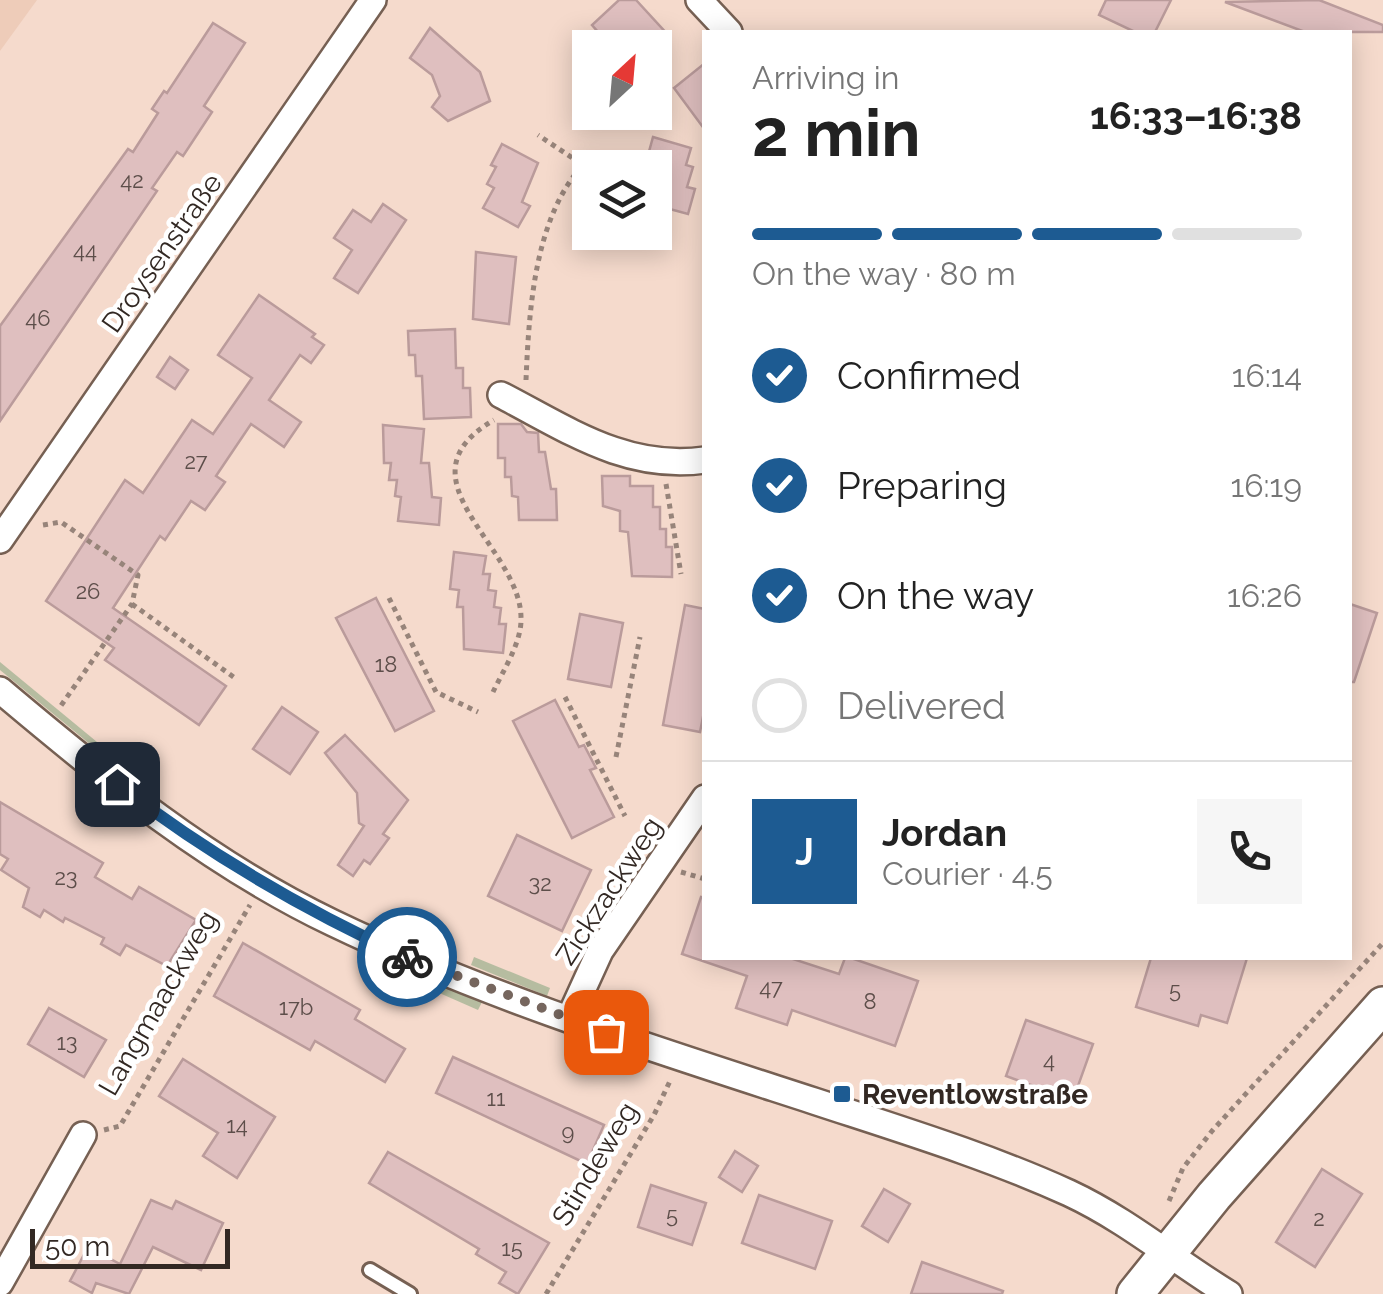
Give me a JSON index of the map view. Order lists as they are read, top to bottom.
{
  "streets": {
    "street": ["Droysenstraße", "Zickzackweg"],
    "path": ["Langmaackweg", "Stindeweg"]
  },
  "places": {
    "transit": ["Reventlowstraße"]
  },
  "house_numbers": [
    "42",
    "44",
    "46",
    "27",
    "26",
    "18",
    "23",
    "32",
    "47",
    "5",
    "8",
    "17b",
    "13",
    "4",
    "11",
    "14",
    "9",
    "5",
    "2",
    "15"
  ],
  "scale_bar": "50 m",
  "north": "top right",
  "page": {
    "heading": ["2 min", "Arriving in", "16:33–16:38"],
    "panel": ["Jordan", "Courier · 4.5"],
    "bar": "On the way · 80 m",
    "list": [
      ["Confirmed", "16:14"],
      ["Preparing", "16:19"],
      ["On the way", "16:26"],
      "Delivered"
    ],
    "round": "J",
    "scale": "50 m"
  }
}
